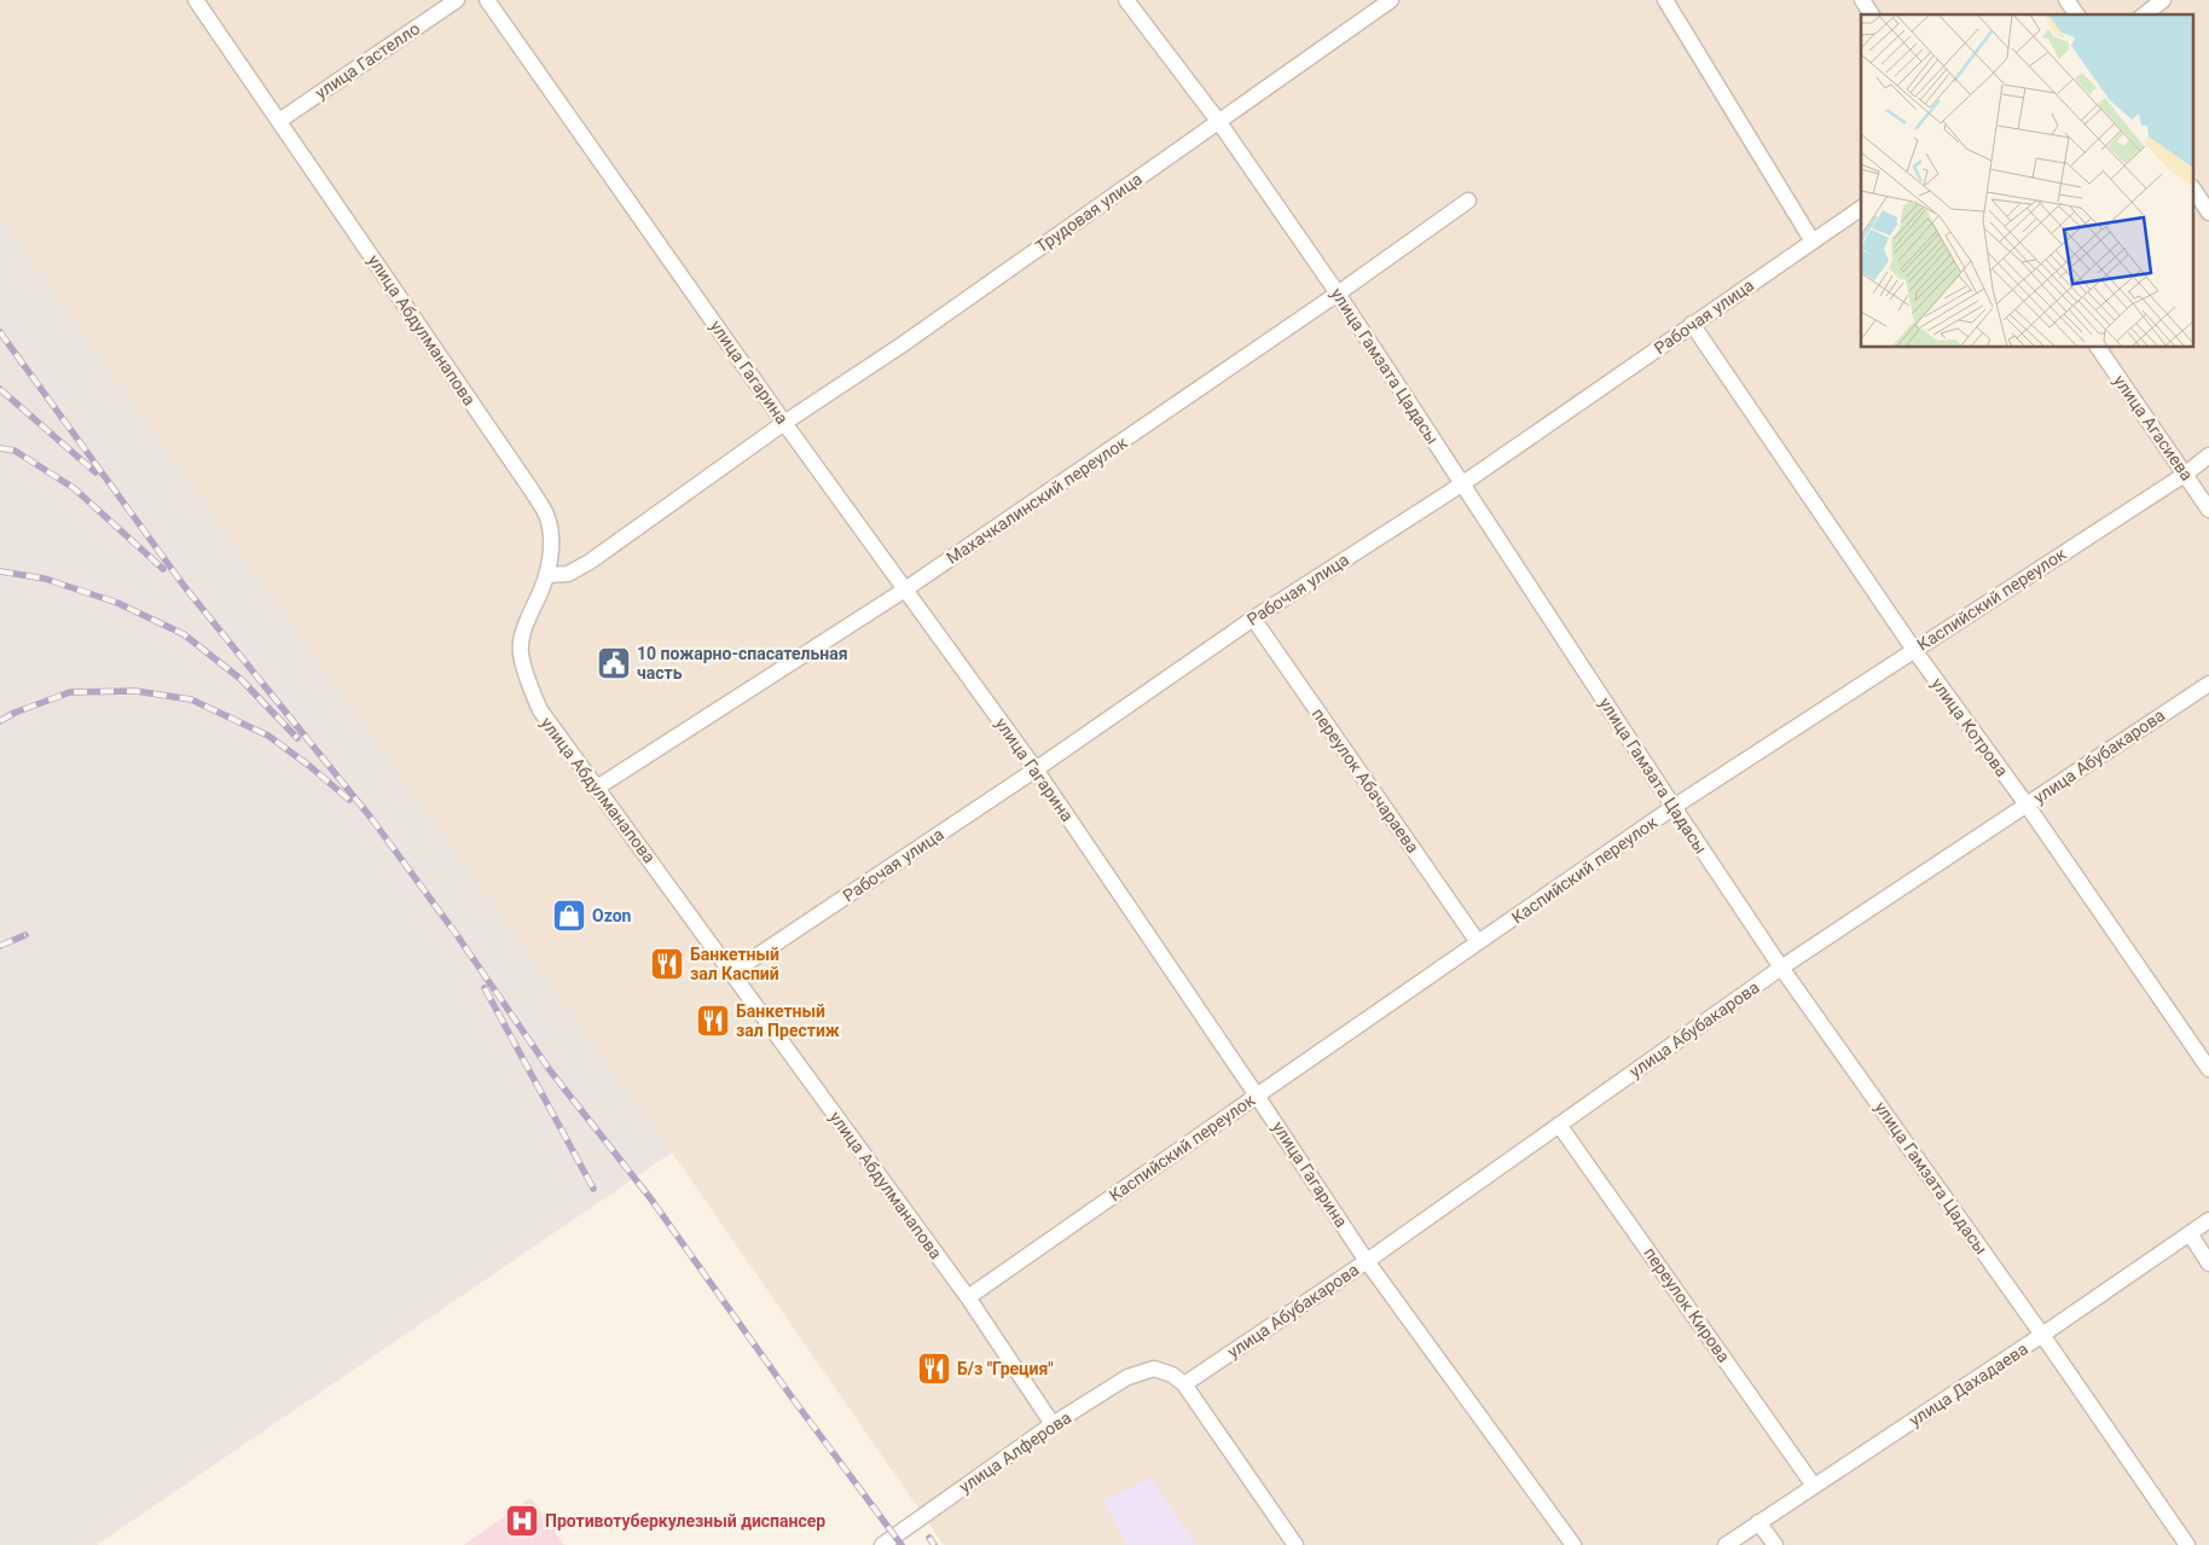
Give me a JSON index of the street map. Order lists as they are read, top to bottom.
{
  "streets": {
    "street": [
      "улица Гастелло",
      "Трудовая улица",
      "Рабочая улица",
      "улица Абдулманапова",
      "улица Гамзата Цадасы",
      "улица Гагарина",
      "улица Агасиева",
      "Махачкалинский переулок",
      "Каспийский переулок",
      "улица Котрова",
      "улица Абубакарова",
      "переулок Абачараева",
      "переулок Кирова",
      "улица Дахадаева",
      "улица Алферова"
    ]
  },
  "crossings": [
    ["улица Гастелло", "улица Абдулманапова"],
    ["Трудовая улица", "улица Абдулманапова"],
    ["Трудовая улица", "улица Гамзата Цадасы"],
    ["Трудовая улица", "улица Гагарина"],
    ["Рабочая улица", "улица Абдулманапова"],
    ["Рабочая улица", "улица Гамзата Цадасы"],
    ["Рабочая улица", "улица Гагарина"],
    ["Рабочая улица", "улица Котрова"],
    ["Рабочая улица", "переулок Абачараева"],
    ["улица Абдулманапова", "Махачкалинский переулок"],
    ["улица Абдулманапова", "Каспийский переулок"],
    ["улица Абдулманапова", "улица Алферова"],
    ["улица Гамзата Цадасы", "Махачкалинский переулок"],
    ["улица Гамзата Цадасы", "Каспийский переулок"],
    ["улица Гамзата Цадасы", "улица Абубакарова"],
    ["улица Гамзата Цадасы", "улица Дахадаева"],
    ["улица Гагарина", "Махачкалинский переулок"],
    ["улица Гагарина", "Каспийский переулок"],
    ["улица Гагарина", "улица Абубакарова"],
    ["улица Агасиева", "Каспийский переулок"],
    ["Каспийский переулок", "улица Котрова"],
    ["Каспийский переулок", "переулок Абачараева"],
    ["улица Котрова", "улица Абубакарова"],
    ["улица Абубакарова", "переулок Кирова"],
    ["улица Абубакарова", "улица Алферова"],
    ["переулок Кирова", "улица Дахадаева"]
  ],
  "places": {
    "public building": ["10 пожарно-спасательная часть"],
    "shop": ["Ozon"],
    "restaurant": ["Банкетный зал Каспий", "Банкетный зал Престиж", "Б/з \"Греция\""],
    "hospital": ["Противотуберкулезный диспансер"]
  }
}
